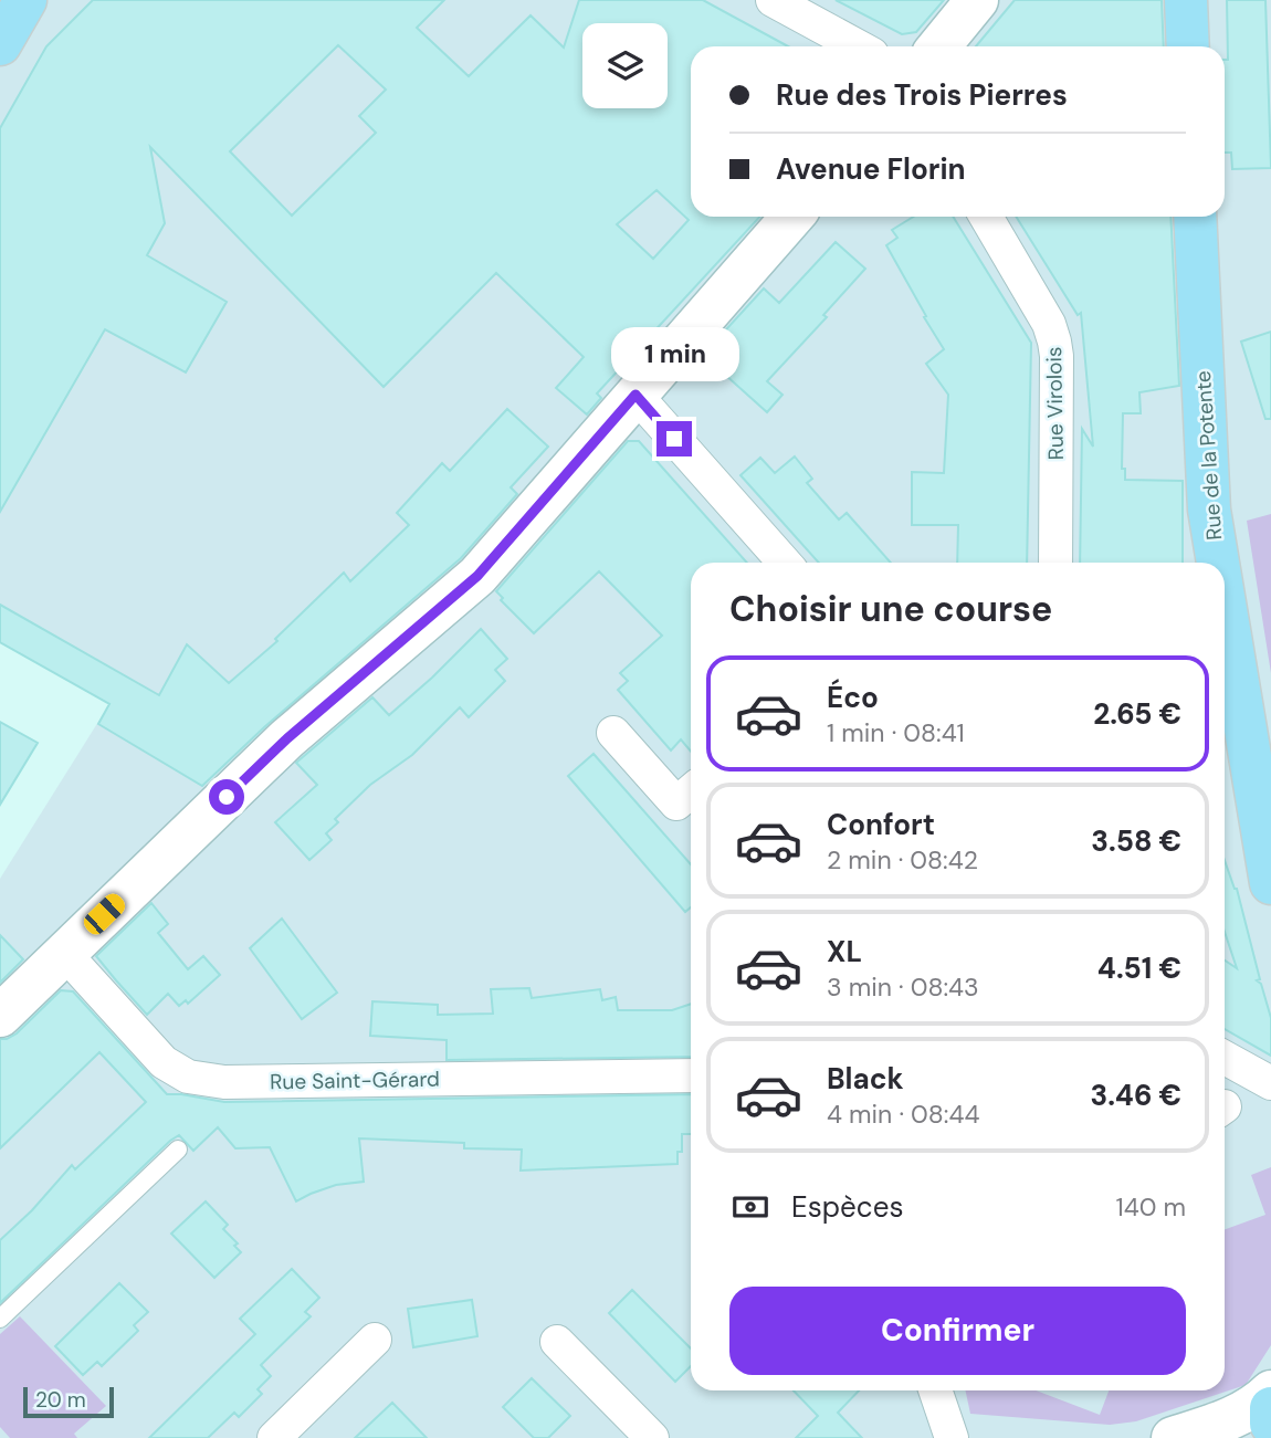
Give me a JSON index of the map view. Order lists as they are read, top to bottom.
{
  "streets": {
    "main road": ["Rue de la Potente"],
    "street": ["Rue Virolois", "Rue Saint-Gérard"]
  },
  "scale_bar": "20 m",
  "page": {
    "banner": ["Rue des Trois Pierres", "Avenue Florin"],
    "bubble": "1 min",
    "heading": "Choisir une course",
    "list": [
      {
        "name": "Éco",
        "note": "1 min · 08:41",
        "value": "2.65 €"
      },
      {
        "name": "Confort",
        "note": "2 min · 08:42",
        "value": "3.58 €"
      },
      {
        "name": "XL",
        "note": "3 min · 08:43",
        "value": "4.51 €"
      },
      {
        "name": "Black",
        "note": "4 min · 08:44",
        "value": "3.46 €"
      }
    ],
    "pay": ["Espèces", "140 m"],
    "buttons": "Confirmer",
    "scale": "20 m"
  }
}
